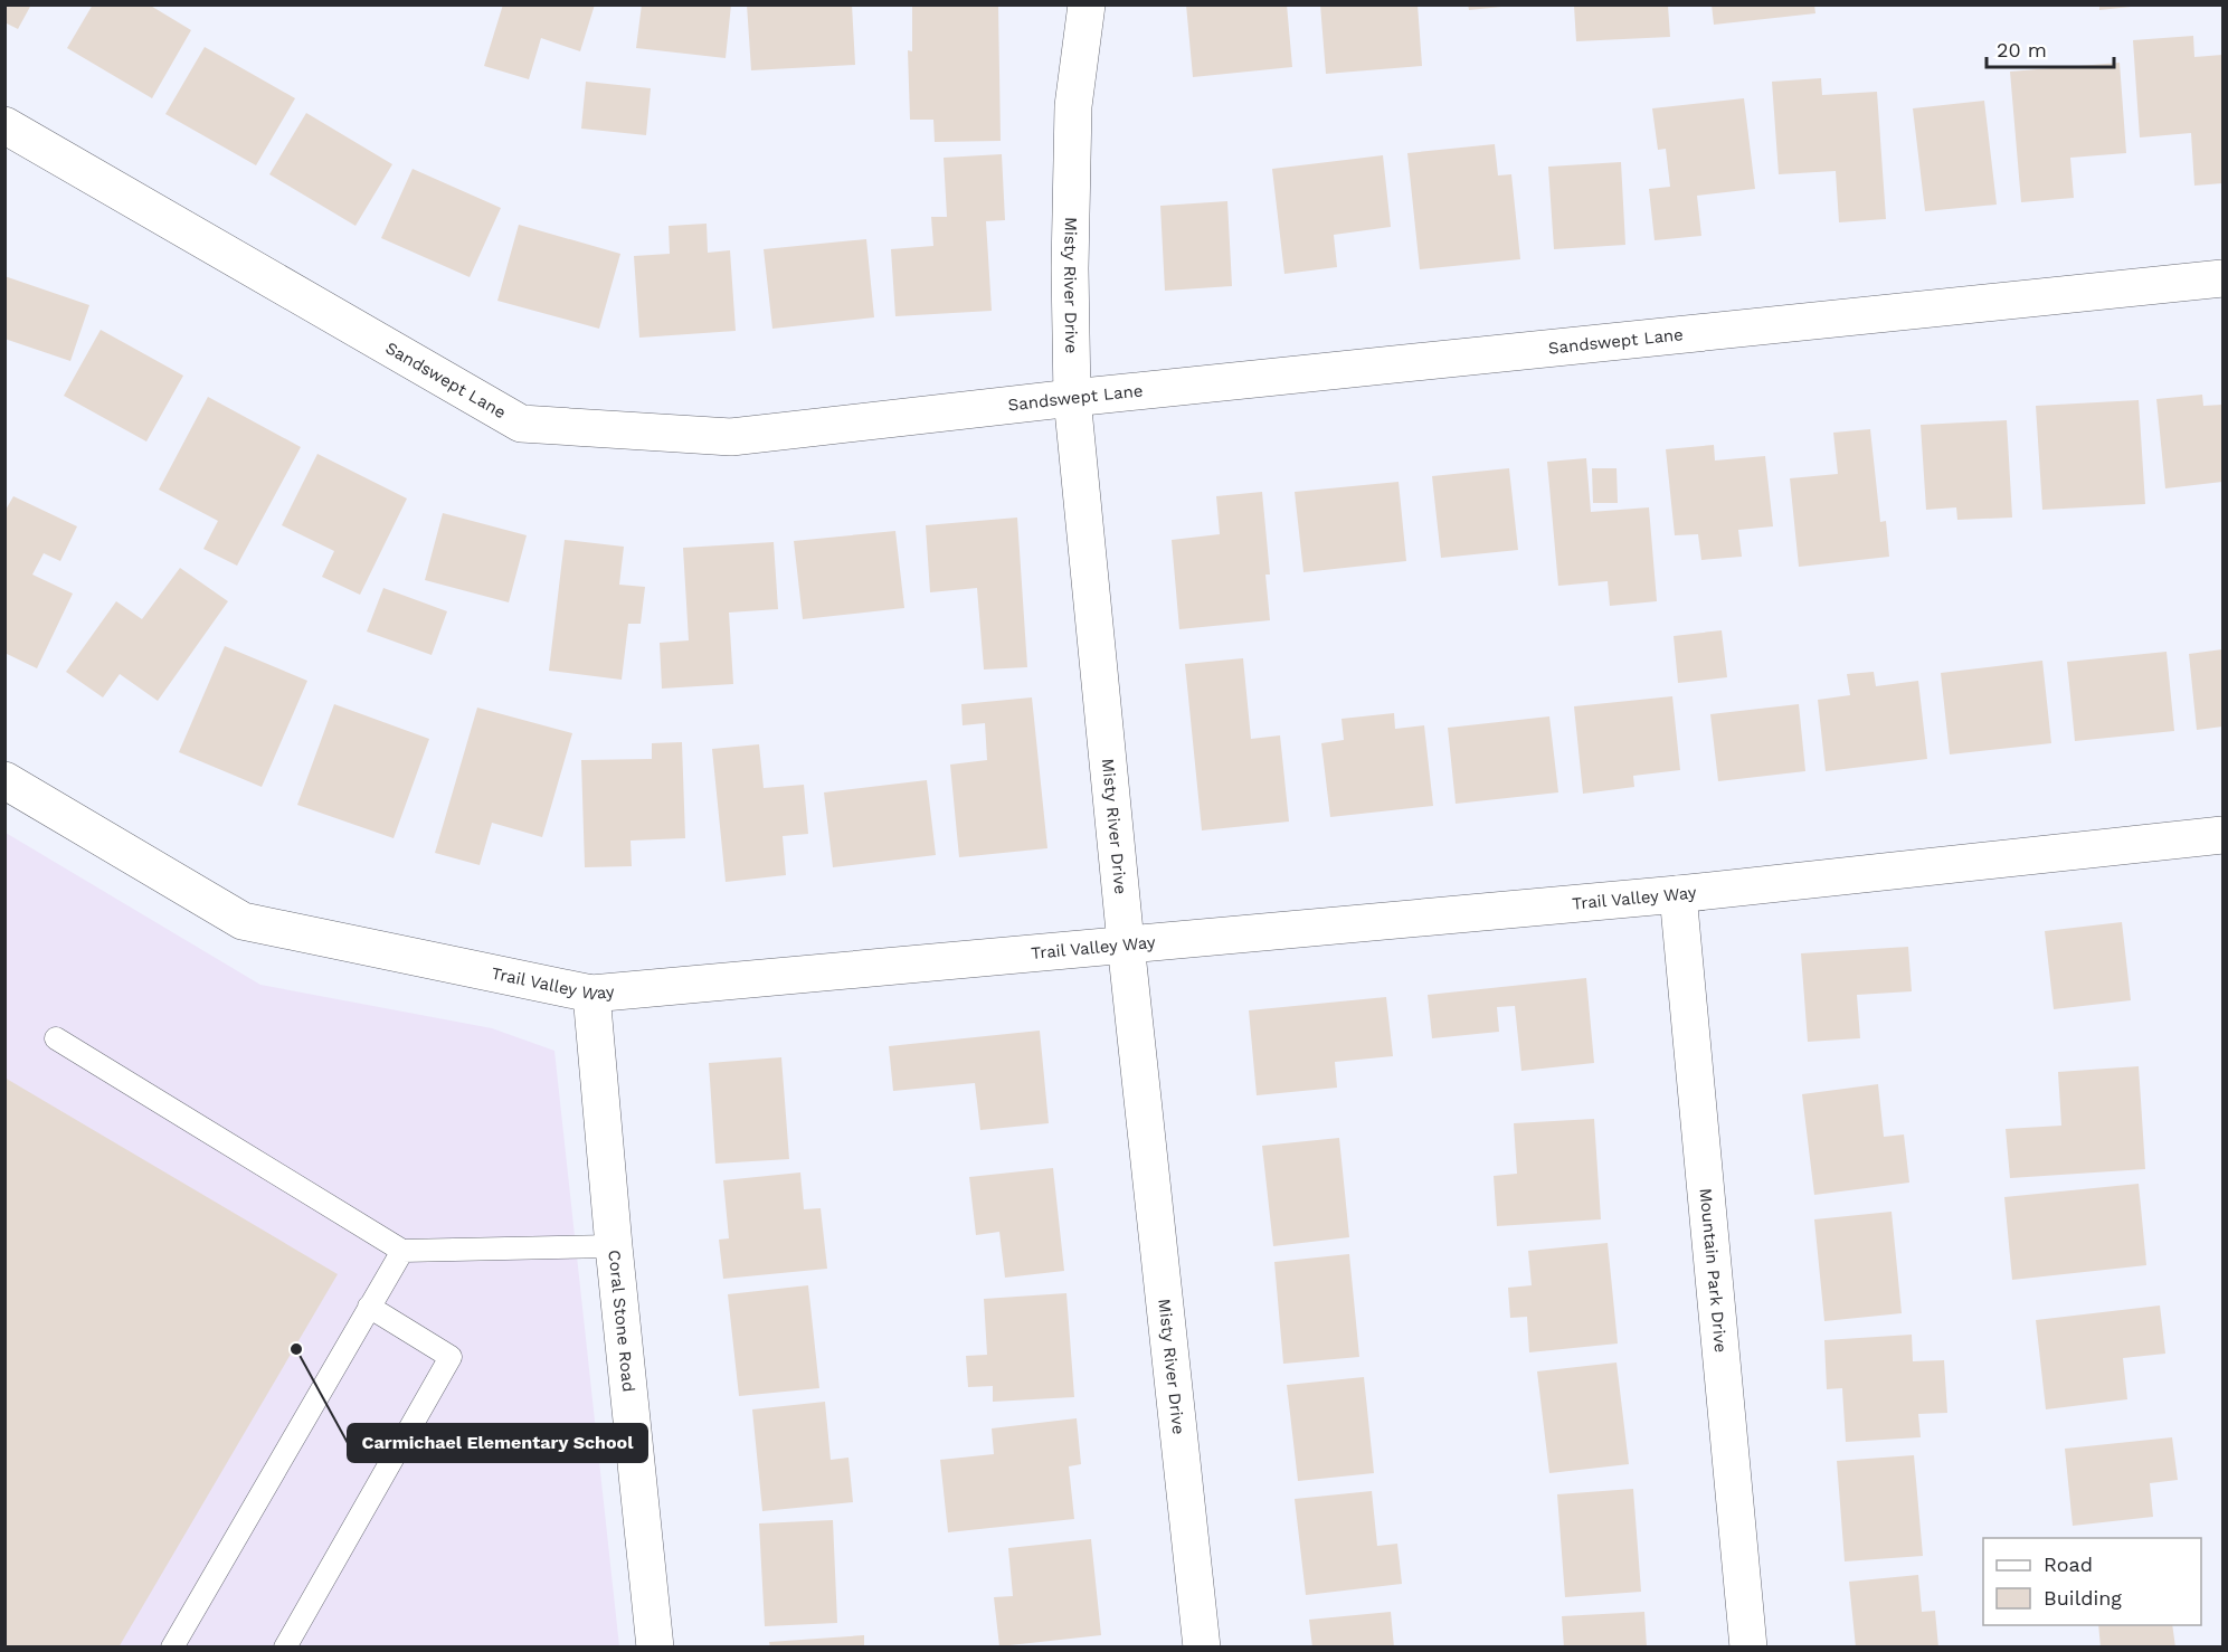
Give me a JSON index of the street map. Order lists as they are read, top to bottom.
{
  "streets": {
    "street": [
      "Misty River Drive",
      "Sandswept Lane",
      "Trail Valley Way",
      "Mountain Park Drive",
      "Coral Stone Road"
    ]
  },
  "crossings": [
    ["Misty River Drive", "Sandswept Lane"],
    ["Misty River Drive", "Trail Valley Way"],
    ["Trail Valley Way", "Mountain Park Drive"],
    ["Trail Valley Way", "Coral Stone Road"]
  ],
  "places": ["Carmichael Elementary School"],
  "legend": ["Road", "Building"],
  "scale_bar": "20 m"
}
